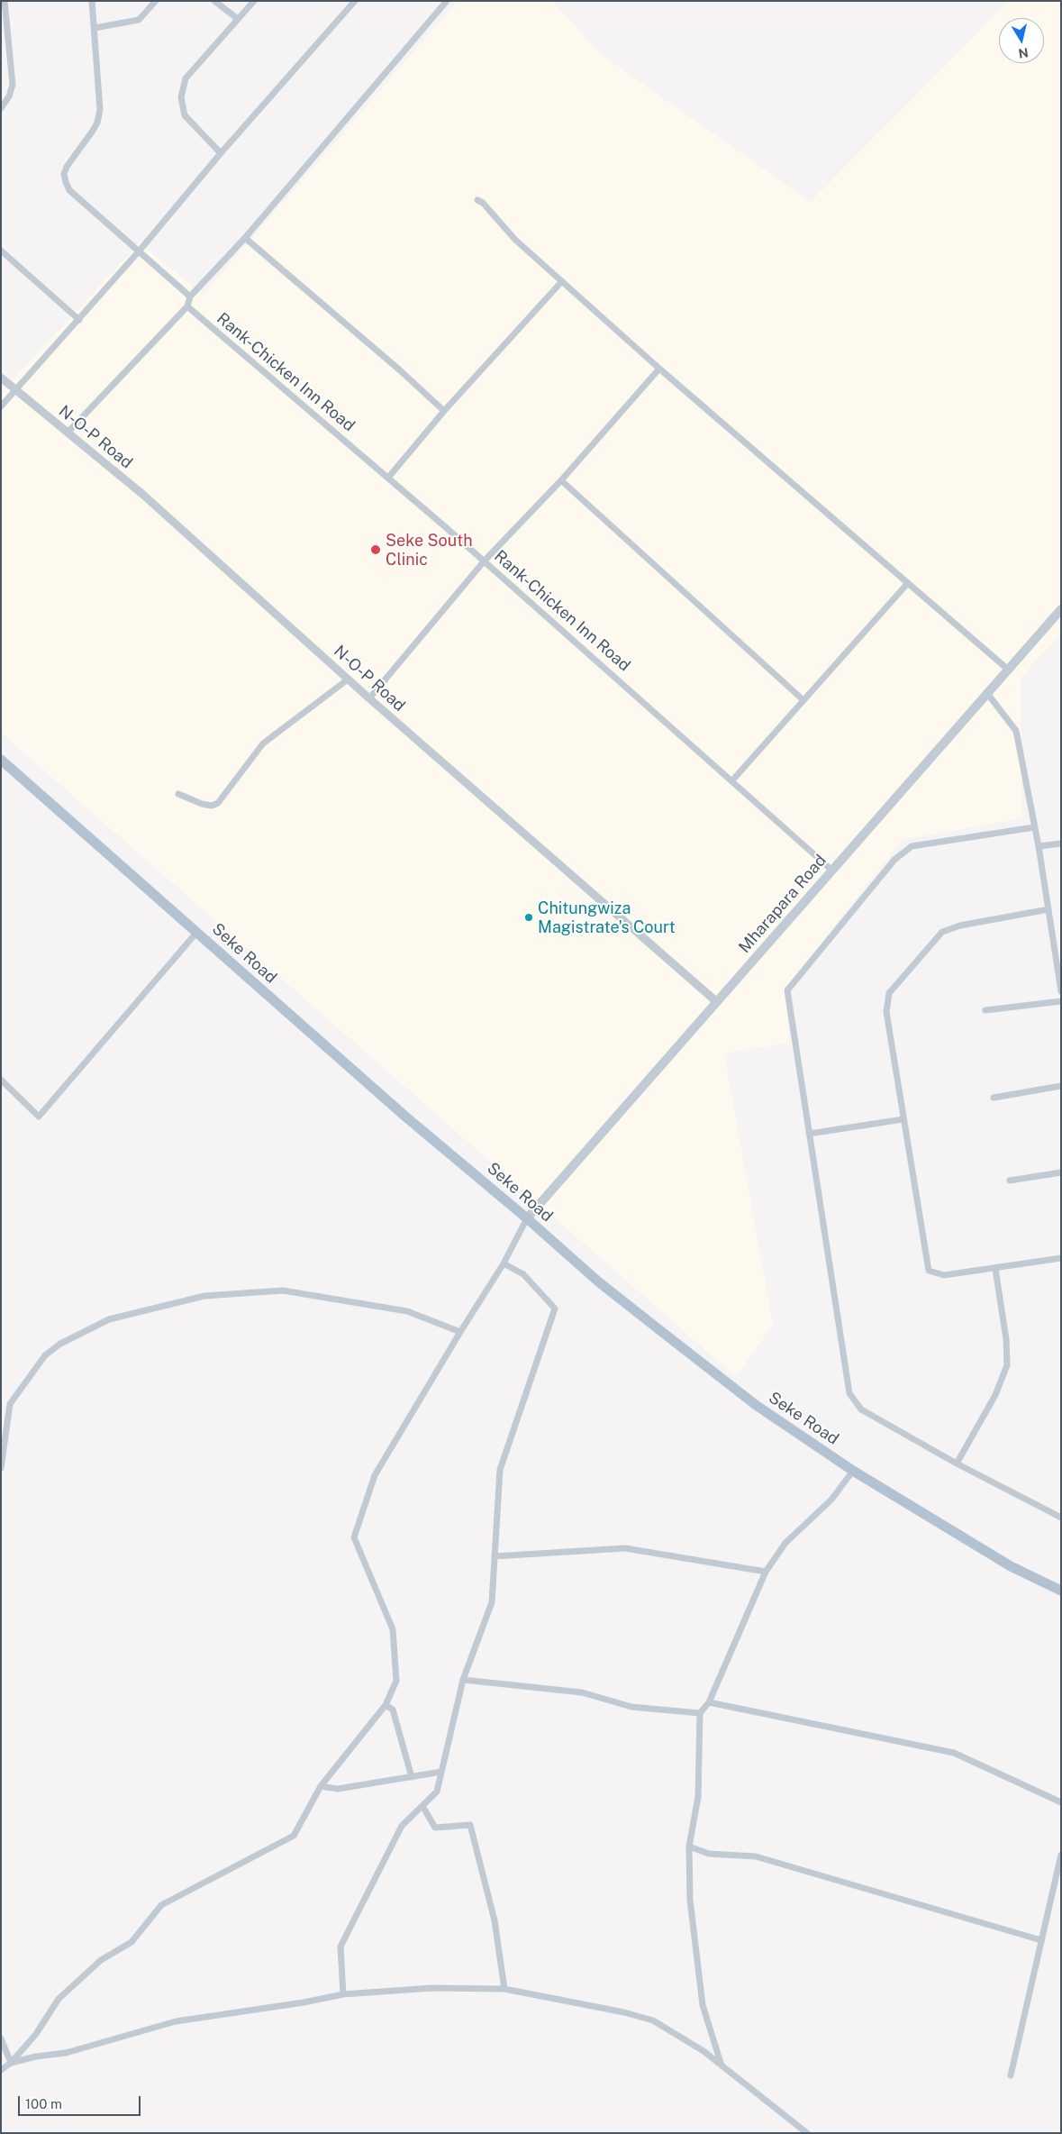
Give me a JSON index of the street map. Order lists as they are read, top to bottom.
{
  "streets": {
    "main road": ["Mharapara Road", "Seke Road"],
    "street": ["Rank-Chicken Inn Road", "N-O-P Road"]
  },
  "crossings": [
    ["Rank-Chicken Inn Road", "Mharapara Road"],
    ["N-O-P Road", "Mharapara Road"],
    ["Mharapara Road", "Seke Road"]
  ],
  "places": ["Seke South Clinic", "Chitungwiza Magistrate's Court"],
  "scale_bar": "100 m",
  "north": "bottom"
}
